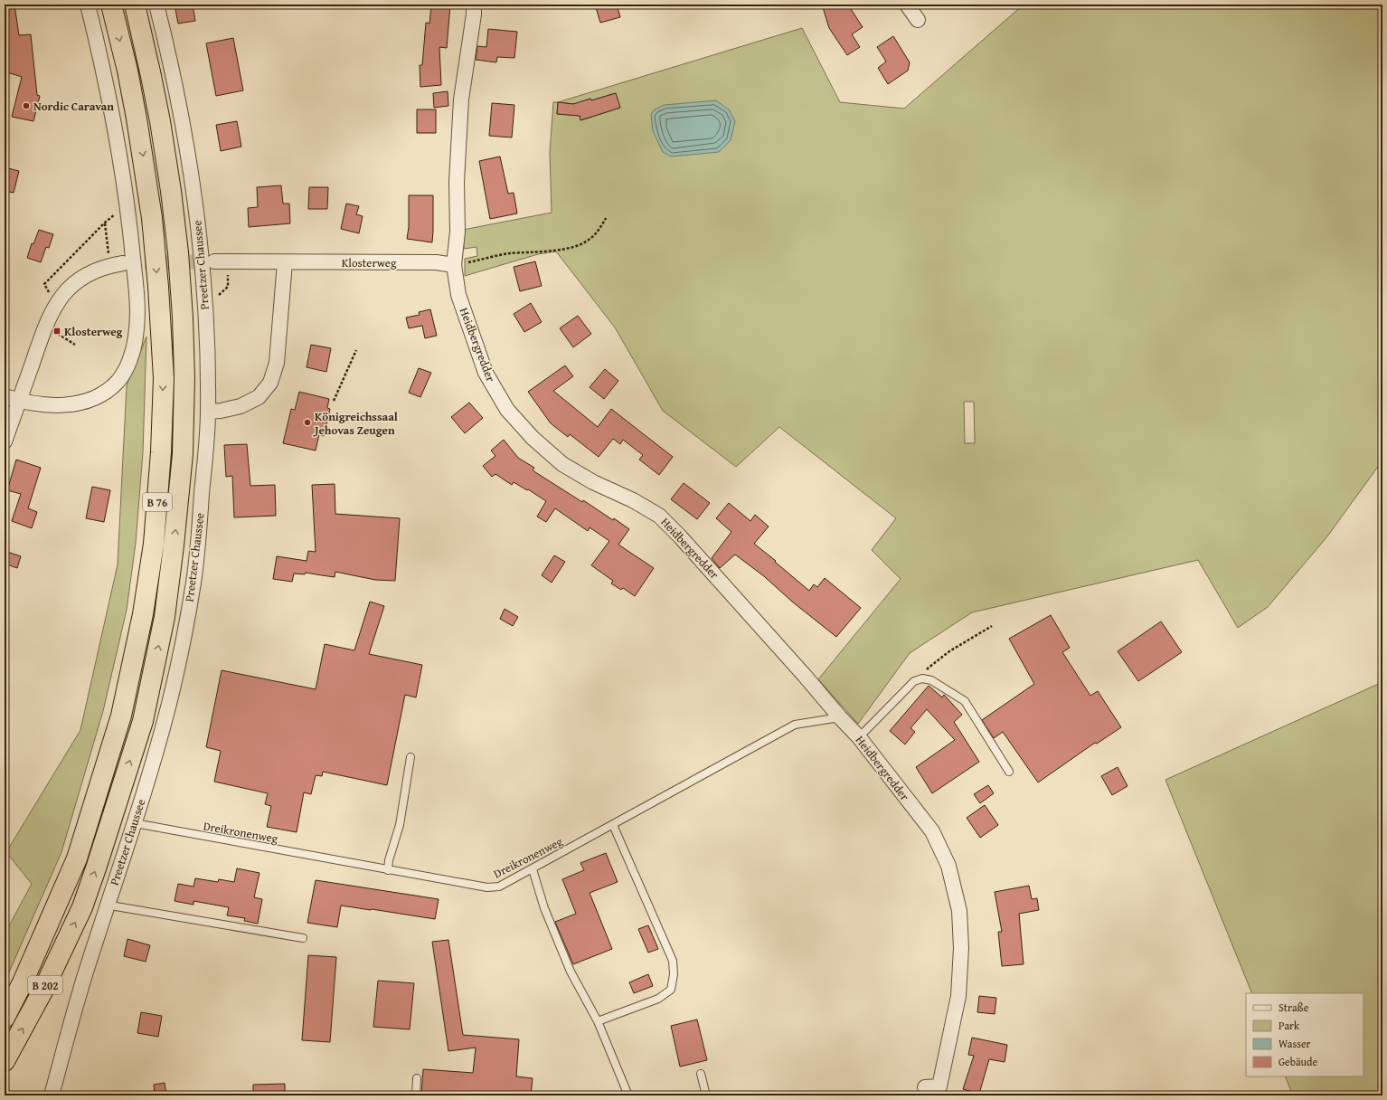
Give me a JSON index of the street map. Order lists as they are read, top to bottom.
{
  "streets": {
    "highway": ["Preetzer Chaussee", "B 76", "B 202"],
    "street": ["Klosterweg", "Heidbergredder"],
    "lane": ["Dreikronenweg"]
  },
  "crossings": [
    ["Klosterweg", "Heidbergredder"],
    ["Preetzer Chaussee", "Dreikronenweg"],
    ["Heidbergredder", "Dreikronenweg"]
  ],
  "places": {
    "other": ["Nordic Caravan", "Königreichssaal Jehovas Zeugen"],
    "transit": ["Klosterweg"]
  },
  "legend": [
    "Straße",
    "Park",
    "Wasser",
    "Gebäude"
  ]
}
